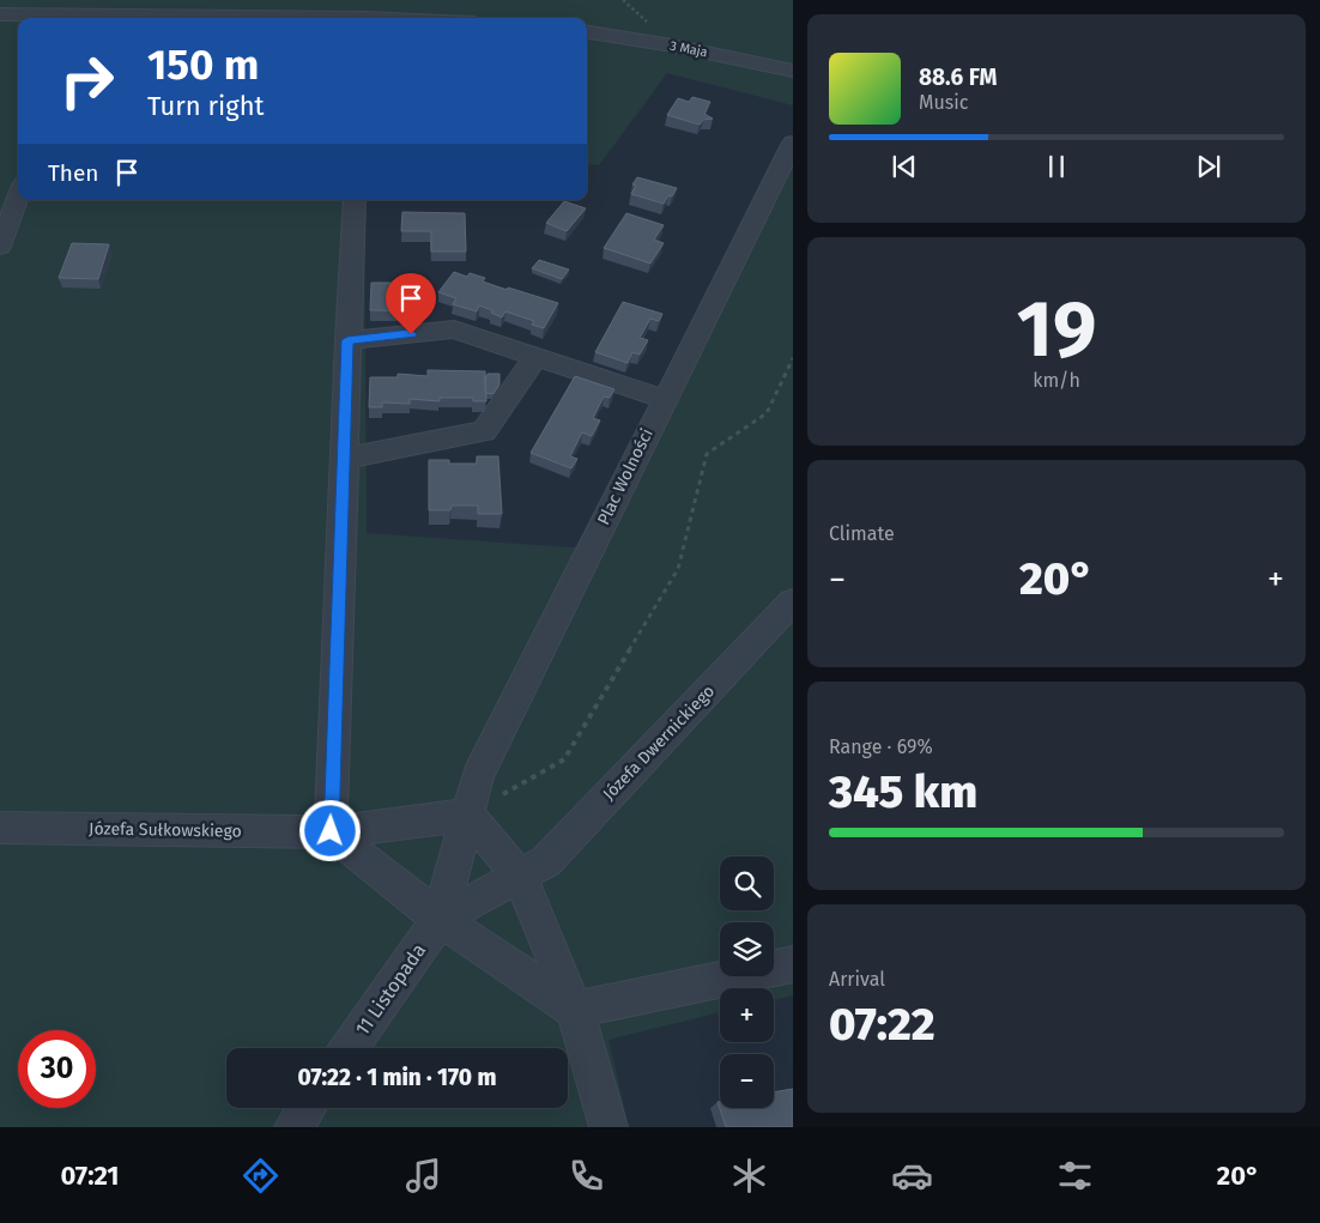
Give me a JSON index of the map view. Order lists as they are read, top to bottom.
{
  "streets": {
    "street": [
      "3 Maja",
      "Plac Wolności",
      "Józefa Dwernickiego",
      "Józefa Sułkowskiego",
      "11 Listopada"
    ]
  },
  "crossings": [
    ["Plac Wolności", "Józefa Sułkowskiego"],
    ["Józefa Dwernickiego", "11 Listopada"]
  ],
  "page": {
    "turn": ["150 m", "Turn right"],
    "song": ["88.6 FM", "Music"],
    "then": "Then",
    "tile": [
      ["19", "km/h"],
      "Climate",
      ["Range · 69%", "345 km"],
      ["Arrival", "07:22"]
    ],
    "heat": ["−", "20°", "+"],
    "map_buttons": ["+", "−"],
    "limit": "30",
    "trip": "07:22 · 1 min · 170 m",
    "tabs": ["07:21", "20°"]
  }
}
